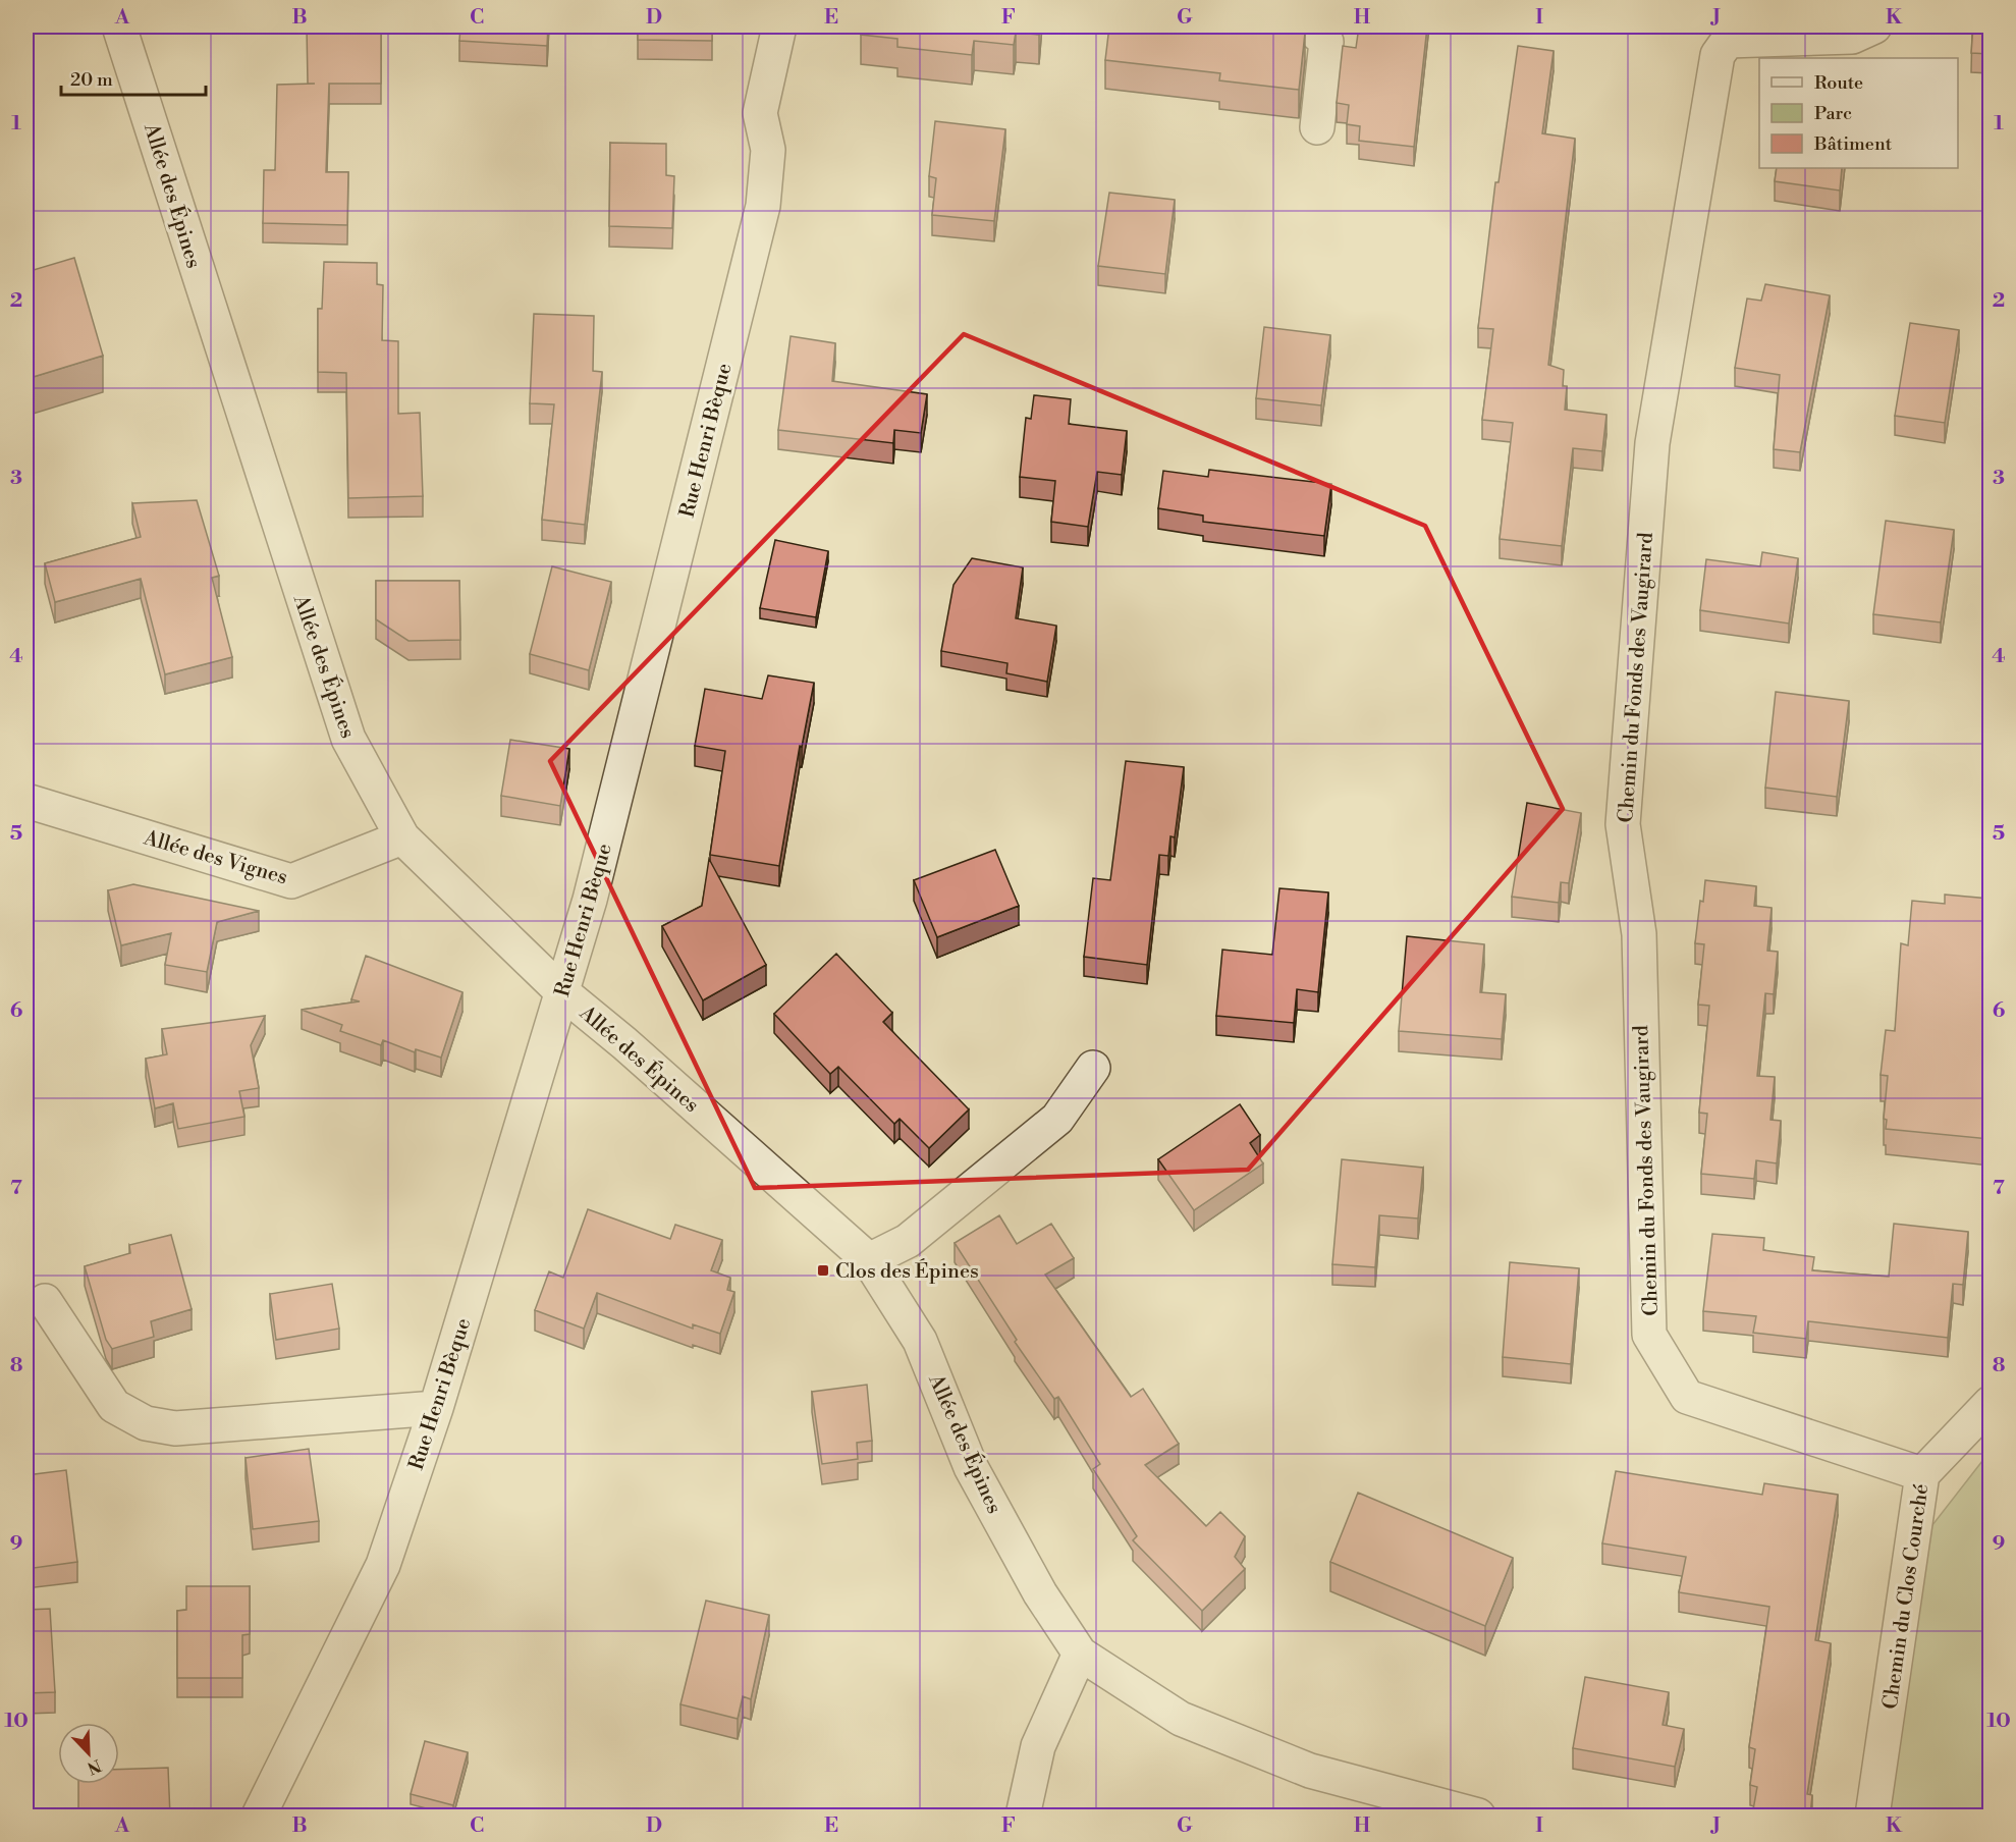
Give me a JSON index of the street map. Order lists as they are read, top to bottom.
{
  "streets": {
    "street": [
      "Allée des Épines",
      "Rue Henri Bèque",
      "Chemin du Fonds des Vaugirard",
      "Allée des Vignes",
      "Chemin du Clos Courché"
    ]
  },
  "crossings": [
    ["Allée des Épines", "Rue Henri Bèque"],
    ["Allée des Épines", "Allée des Vignes"],
    ["Chemin du Fonds des Vaugirard", "Chemin du Clos Courché"]
  ],
  "places": {
    "transit": ["Clos des Épines"]
  },
  "legend": ["Route", "Parc", "Bâtiment"],
  "scale_bar": "20 m",
  "north": "bottom right",
  "grid": {
    "columns": [
      "A",
      "B",
      "C",
      "D",
      "E",
      "F",
      "G",
      "H",
      "I",
      "J",
      "K"
    ],
    "rows": [
      "1",
      "2",
      "3",
      "4",
      "5",
      "6",
      "7",
      "8",
      "9",
      "10"
    ]
  }
}
